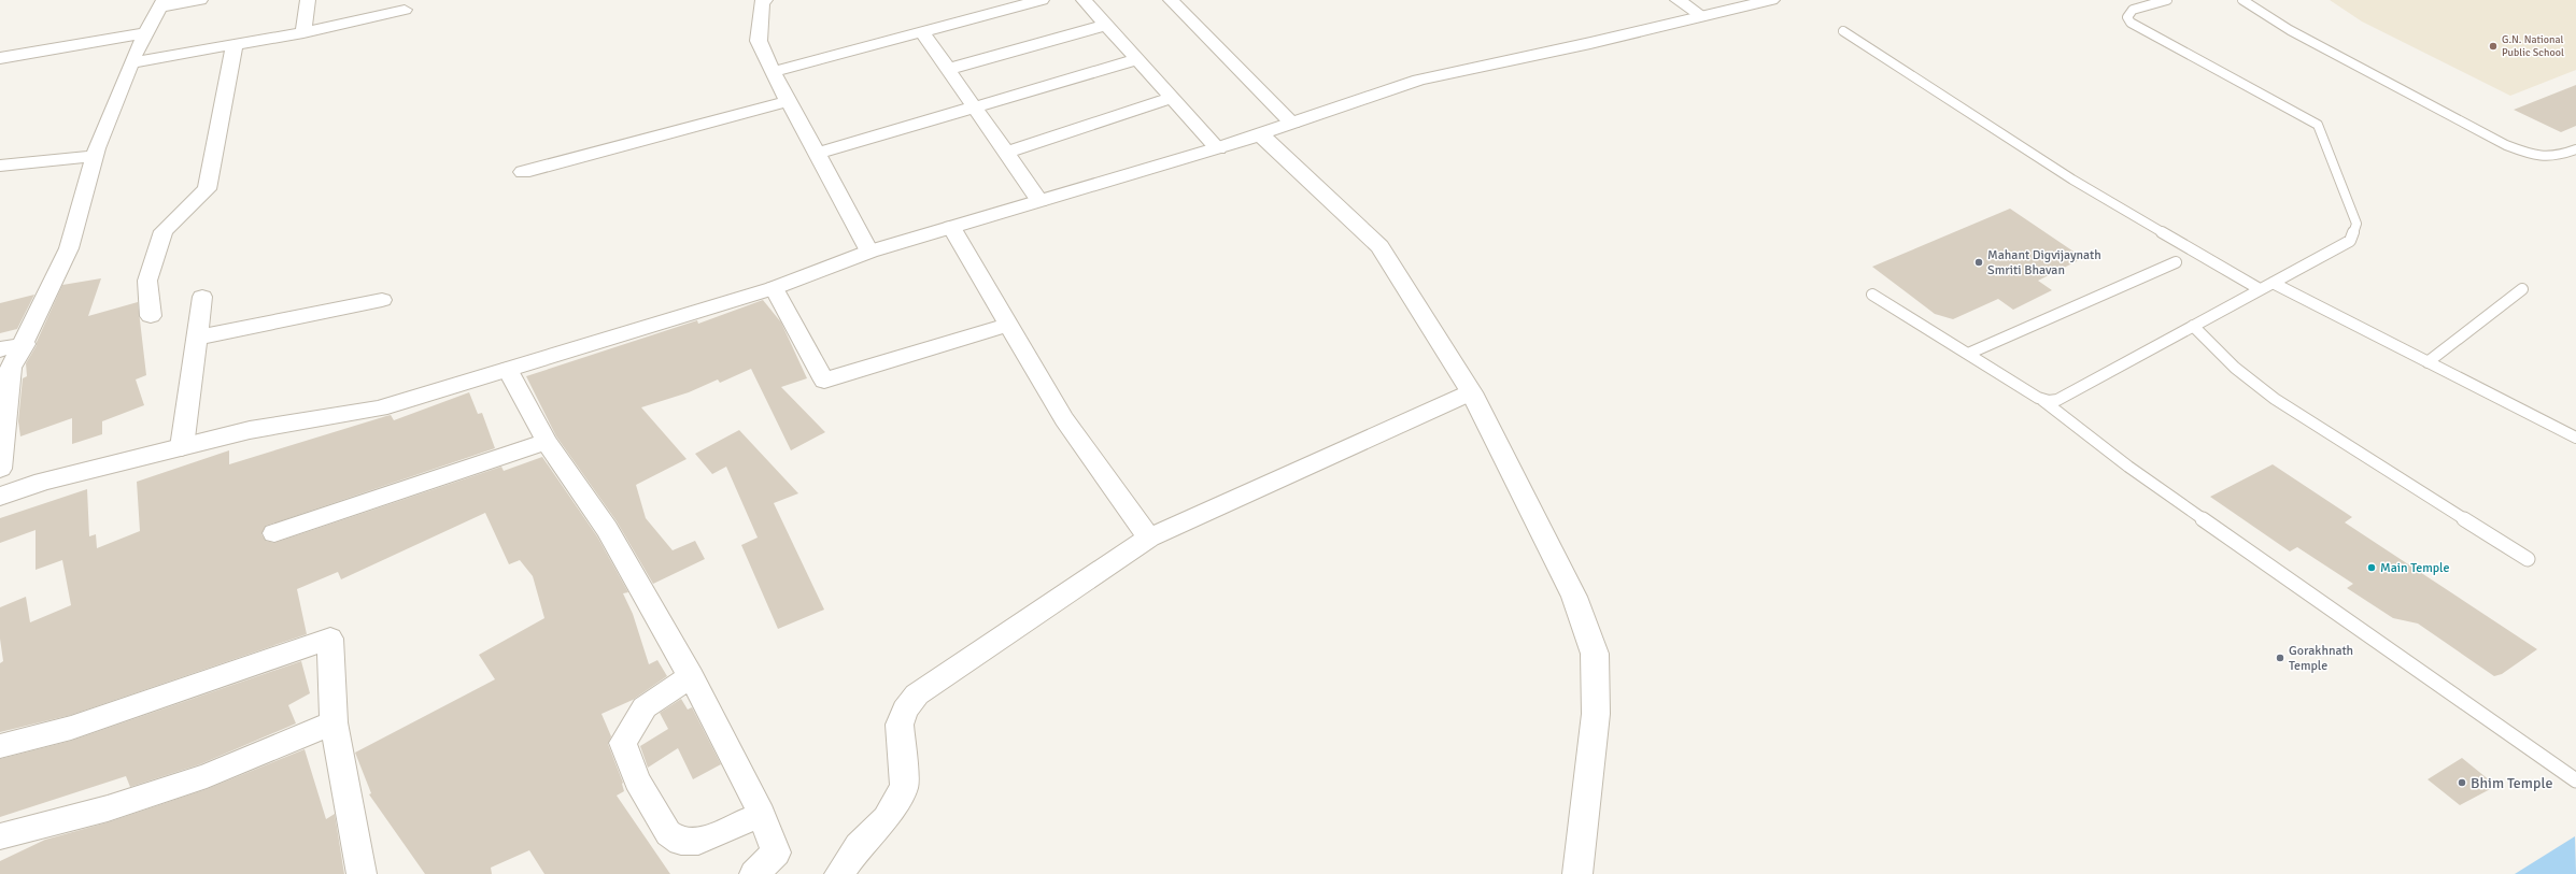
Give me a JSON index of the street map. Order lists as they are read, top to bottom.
{
  "places": [
    "G.N. National Public School",
    "Mahant Digvijaynath Smriti Bhavan",
    "Main Temple",
    "Gorakhnath Temple",
    "Bhim Temple"
  ]
}
